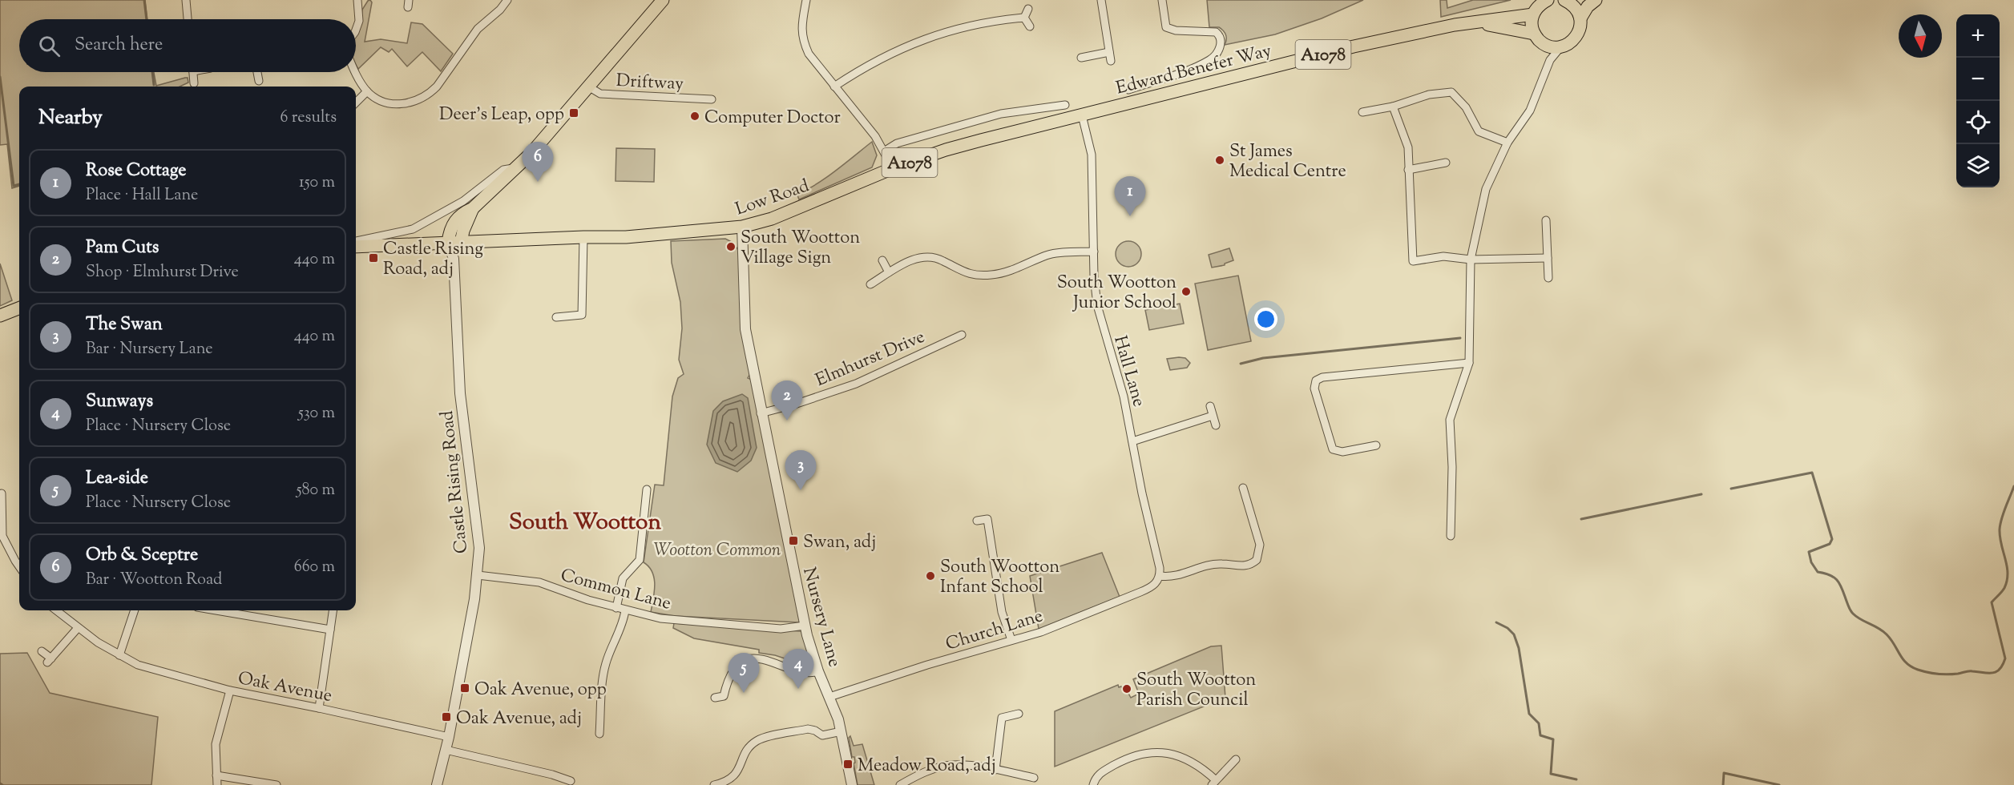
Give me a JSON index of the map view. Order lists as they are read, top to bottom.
{
  "streets": {
    "main road": ["A1078", "Edward Benefer Way", "Low Road"],
    "street": [
      "Driftway",
      "Elmhurst Drive",
      "Hall Lane",
      "Castle Rising Road",
      "Common Lane",
      "Nursery Lane",
      "Church Lane",
      "Oak Avenue"
    ]
  },
  "crossings": [
    ["Edward Benefer Way", "Low Road"],
    ["Edward Benefer Way", "Hall Lane"],
    ["Low Road", "Hall Lane"],
    ["Low Road", "Castle Rising Road"],
    ["Low Road", "Nursery Lane"],
    ["Elmhurst Drive", "Nursery Lane"],
    ["Hall Lane", "Church Lane"],
    ["Castle Rising Road", "Common Lane"],
    ["Castle Rising Road", "Oak Avenue"],
    ["Common Lane", "Nursery Lane"],
    ["Nursery Lane", "Church Lane"]
  ],
  "districts": ["South Wootton"],
  "parks": ["Wootton Common"],
  "places": {
    "transit": [
      "Deer's Leap, opp",
      "Castle Rising Road, adj",
      "Swan, adj",
      "Oak Avenue, opp",
      "Oak Avenue, adj",
      "Meadow Road, adj"
    ],
    "other": [
      "Computer Doctor",
      "St James Medical Centre",
      "South Wootton Village Sign",
      "South Wootton Junior School",
      "South Wootton Infant School",
      "South Wootton Parish Council"
    ]
  },
  "north": "bottom",
  "page": {
    "map_buttons": ["+", "−"],
    "search": "Search here",
    "heading": ["Nearby", "6 results"],
    "pins": [
      "6",
      "1",
      "2",
      "3",
      "4",
      "5"
    ],
    "list": [
      {
        "mark": "1",
        "name": "Rose Cottage",
        "note": "Place · Hall Lane",
        "value": "150 m"
      },
      {
        "mark": "2",
        "name": "Pam Cuts",
        "note": "Shop · Elmhurst Drive",
        "value": "440 m"
      },
      {
        "mark": "3",
        "name": "The Swan",
        "note": "Bar · Nursery Lane",
        "value": "440 m"
      },
      {
        "mark": "4",
        "name": "Sunways",
        "note": "Place · Nursery Close",
        "value": "530 m"
      },
      {
        "mark": "5",
        "name": "Lea-side",
        "note": "Place · Nursery Close",
        "value": "580 m"
      },
      {
        "mark": "6",
        "name": "Orb & Sceptre",
        "note": "Bar · Wootton Road",
        "value": "660 m"
      }
    ]
  }
}
